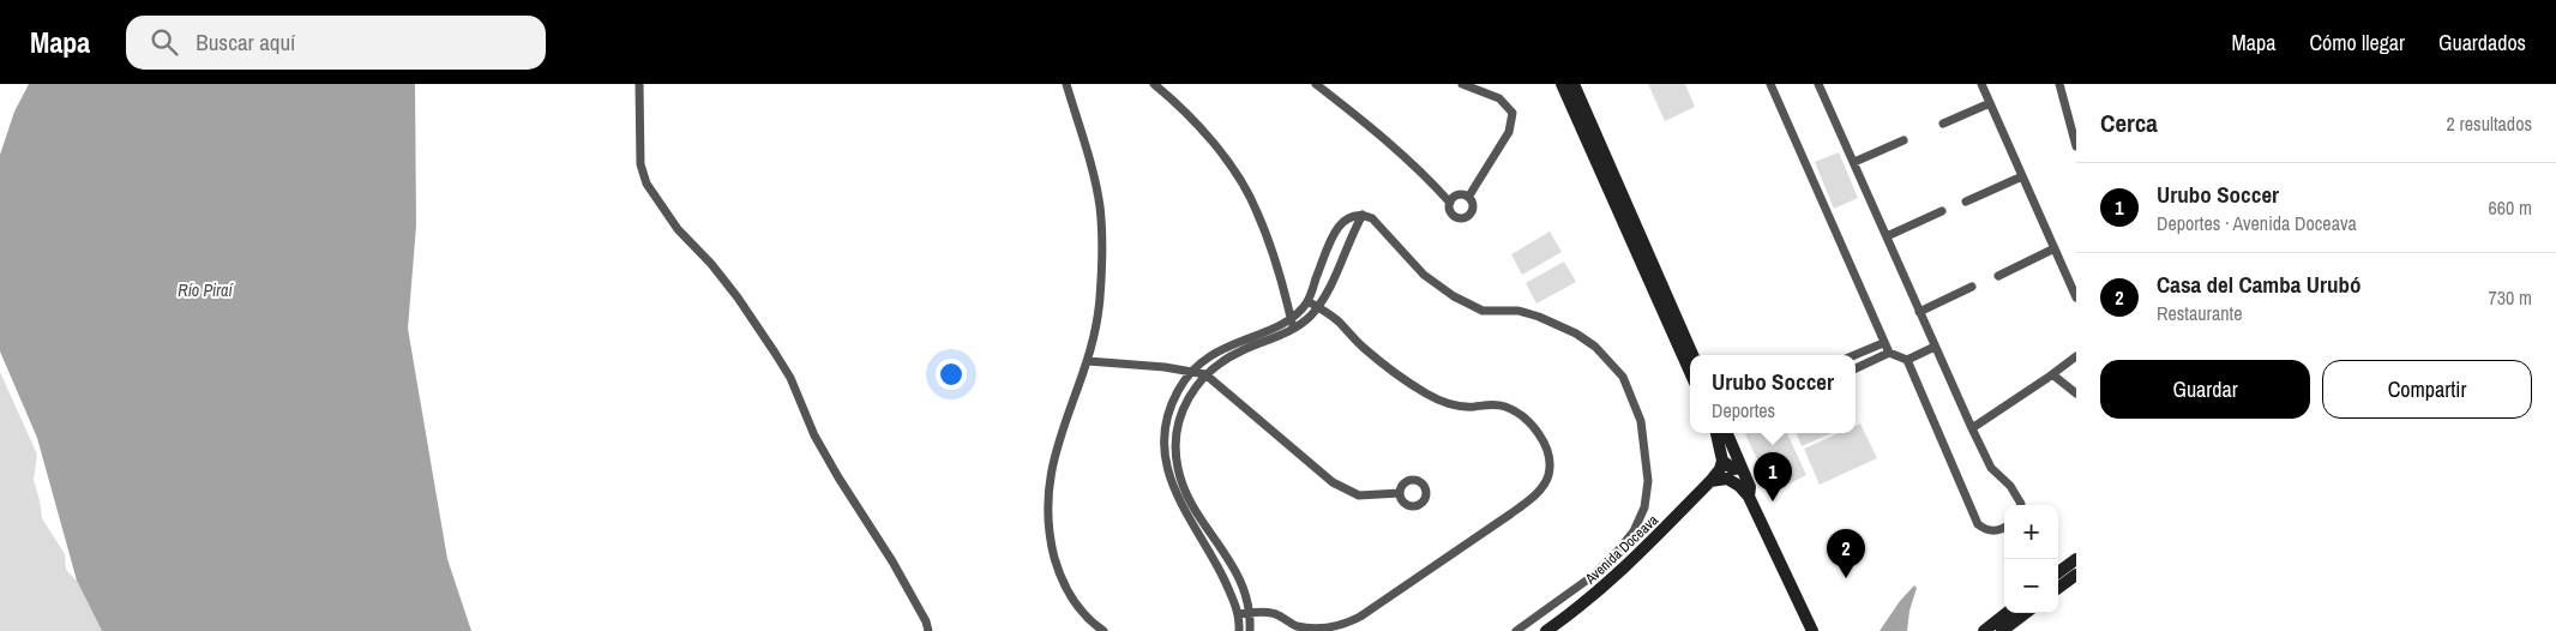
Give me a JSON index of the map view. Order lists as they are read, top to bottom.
{
  "streets": {
    "main road": ["Avenida Doceava"]
  },
  "water": ["Río Piraí"],
  "page": {
    "header": "Mapa",
    "search": "Buscar aquí",
    "nav": ["Mapa", "Cómo llegar", "Guardados"],
    "heading": ["Cerca", "2 resultados"],
    "list": [
      {
        "mark": "1",
        "name": "Urubo Soccer",
        "note": "Deportes · Avenida Doceava",
        "value": "660 m"
      },
      {
        "mark": "2",
        "name": "Casa del Camba Urubó",
        "note": "Restaurante",
        "value": "730 m"
      }
    ],
    "buttons": ["Guardar", "Compartir"],
    "popup": ["Urubo Soccer", "Deportes"],
    "pins": ["1", "2"],
    "map_buttons": ["+", "−"]
  }
}
